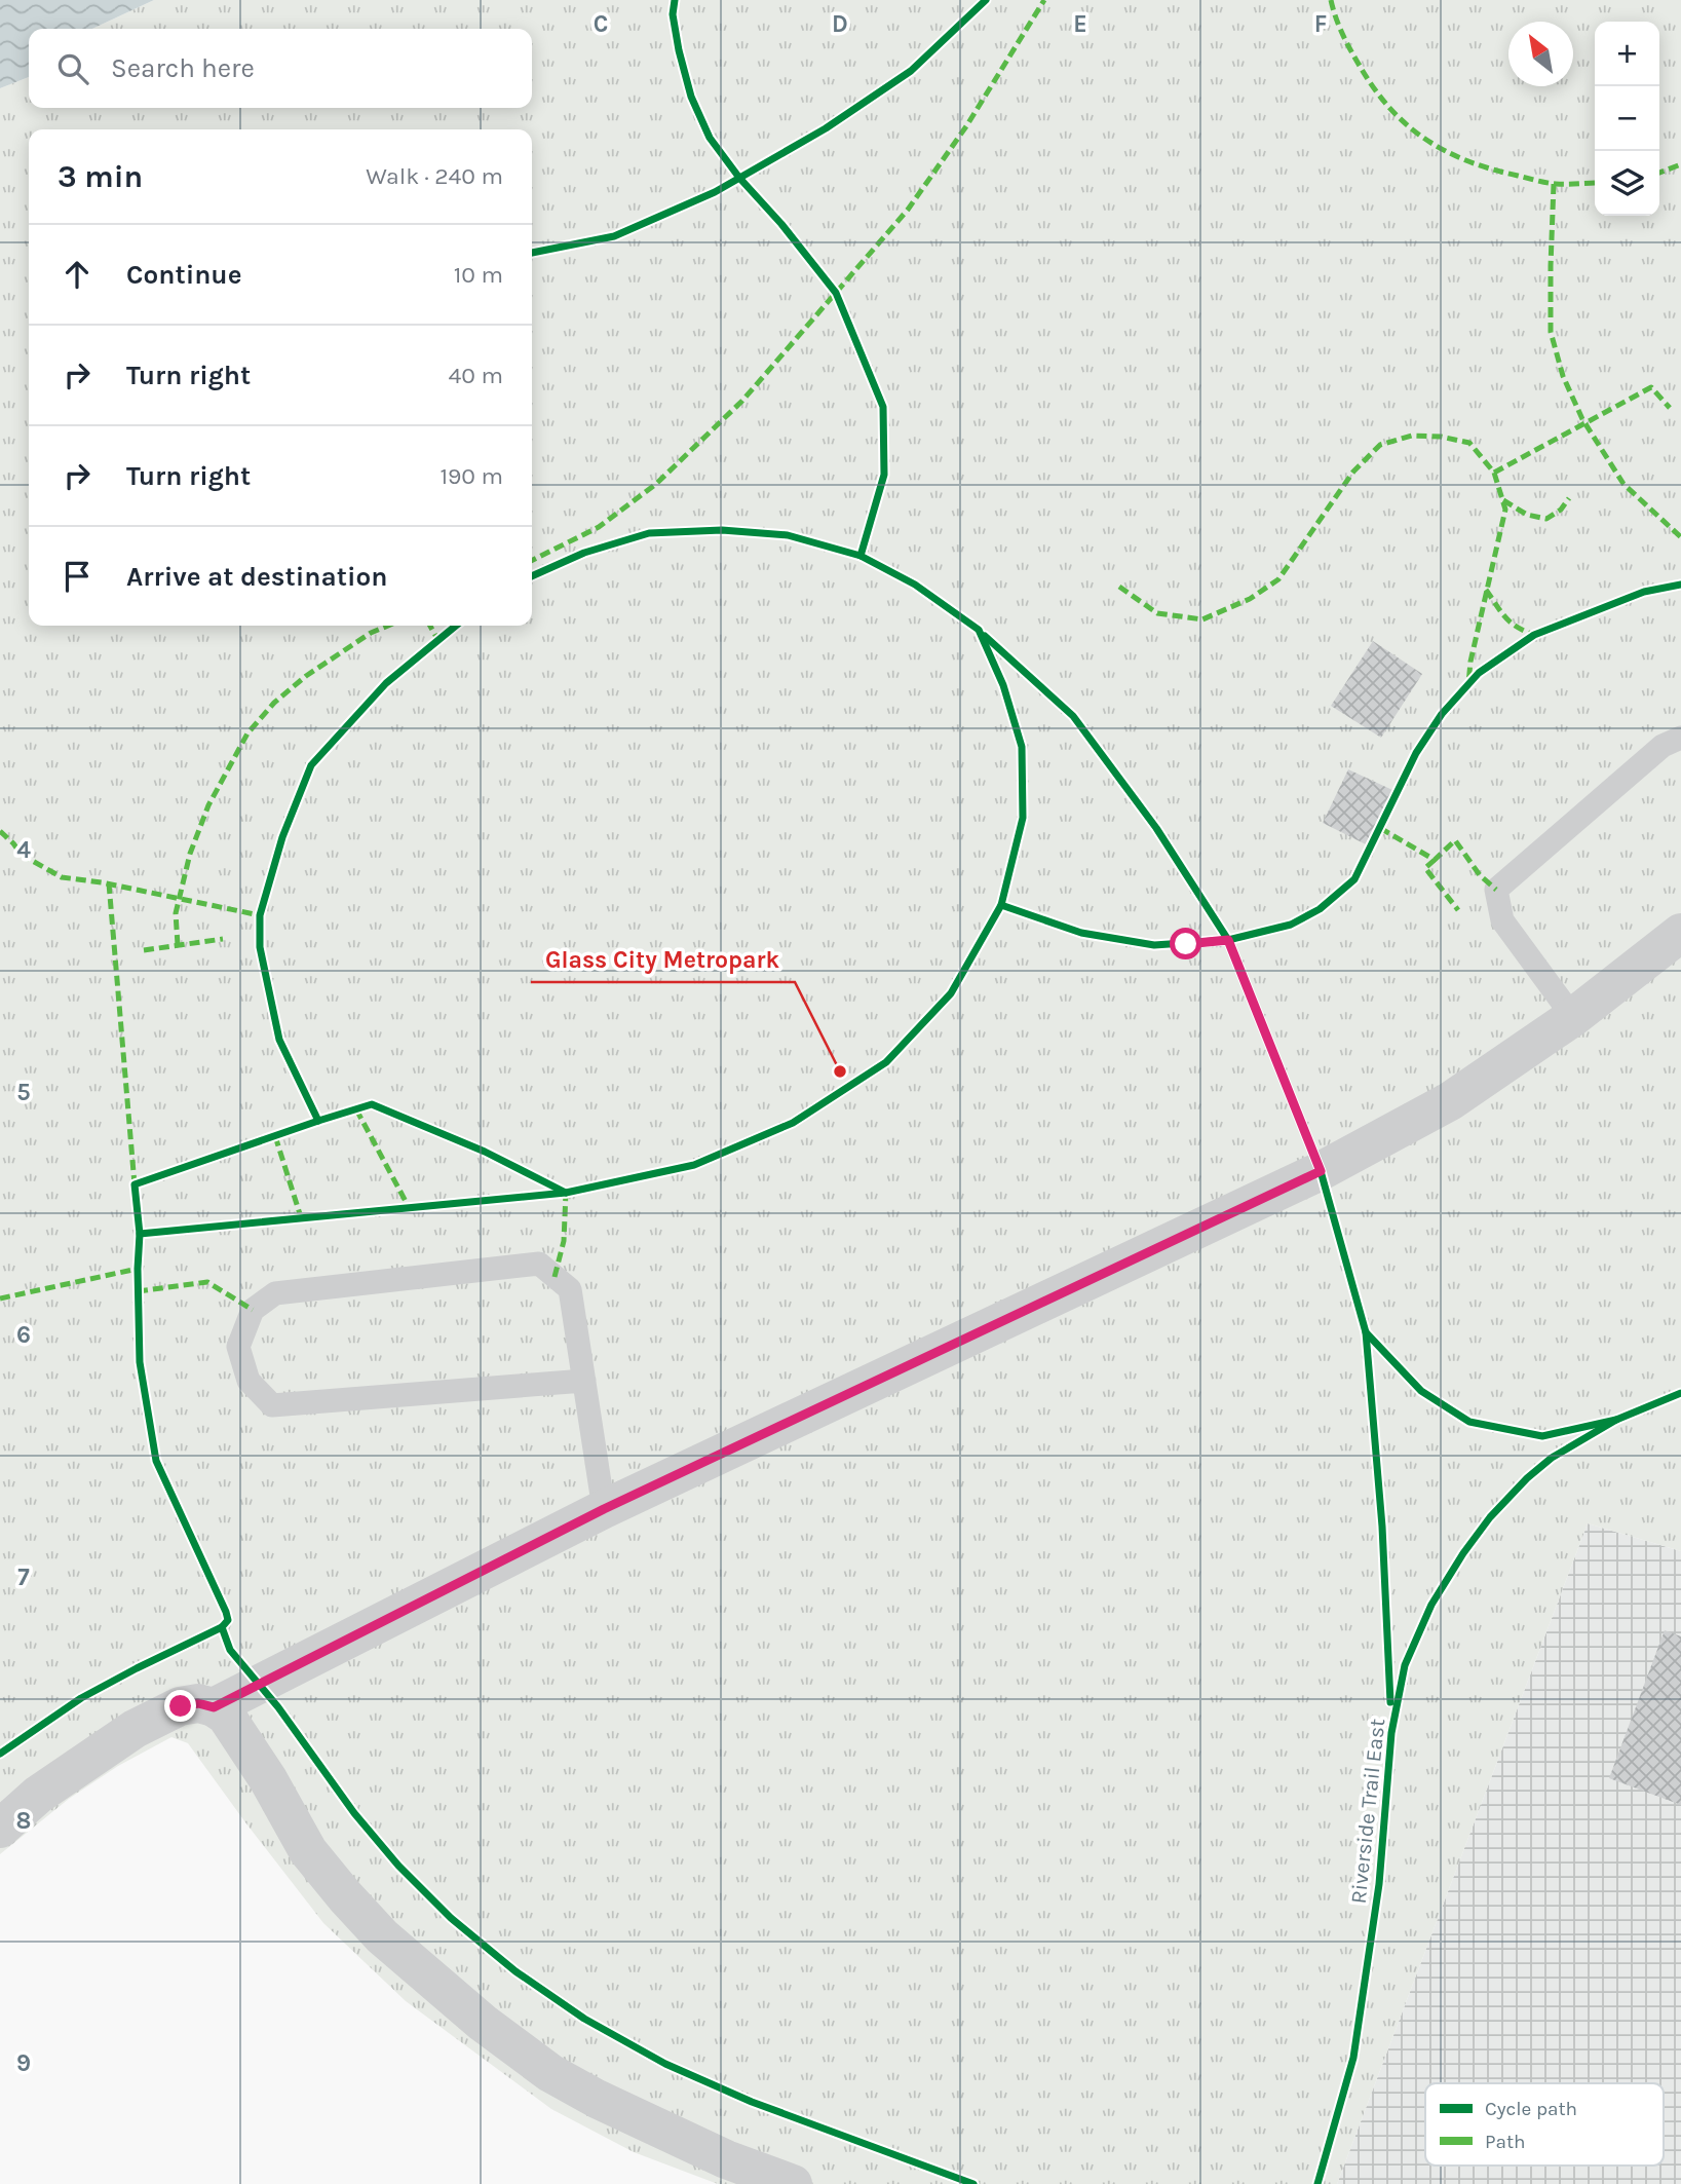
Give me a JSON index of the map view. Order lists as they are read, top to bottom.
{
  "streets": {
    "cycle path": ["Riverside Trail East"]
  },
  "places": ["Glass City Metropark"],
  "legend": ["Cycle path", "Path"],
  "north": "top left",
  "page": {
    "map_buttons": ["+", "−"],
    "search": "Search here",
    "heading": ["3 min", "Walk · 240 m"],
    "list": [
      ["Continue", "10 m"],
      ["Turn right", "40 m"],
      ["Turn right", "190 m"],
      "Arrive at destination"
    ]
  },
  "grid": {
    "columns": [
      "C",
      "D",
      "E",
      "F"
    ],
    "rows": [
      "4",
      "5",
      "6",
      "7",
      "8",
      "9"
    ]
  }
}
